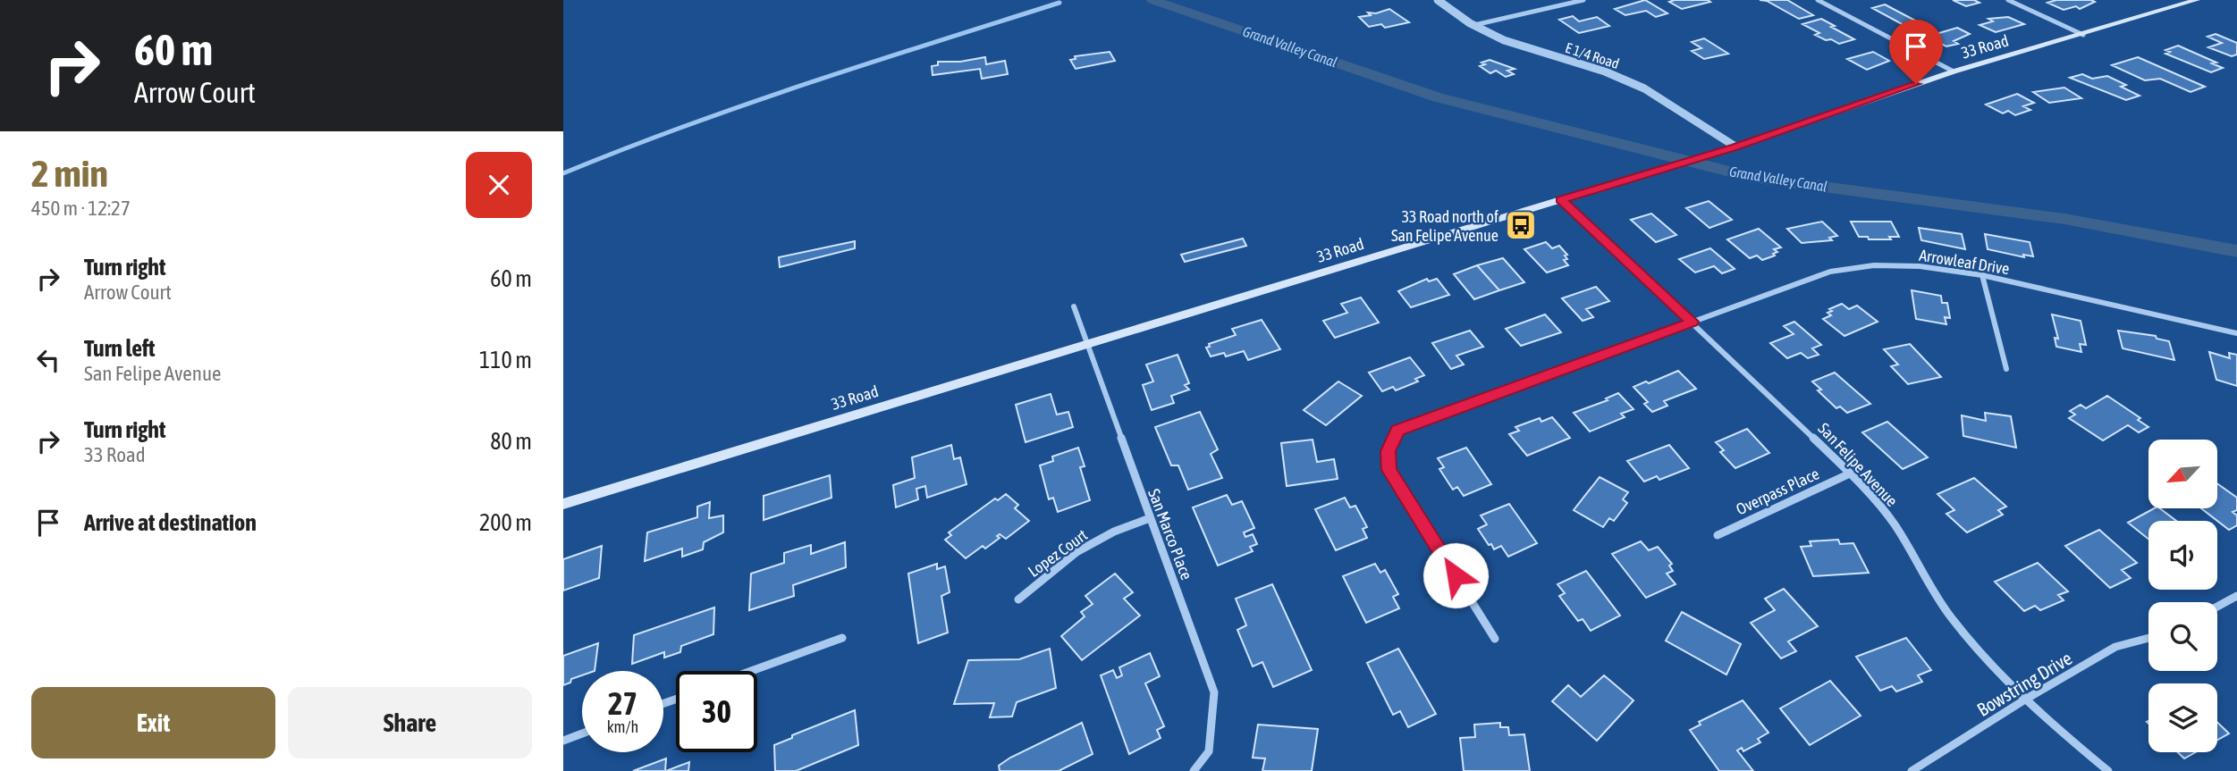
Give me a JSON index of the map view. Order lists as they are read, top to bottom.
{
  "streets": {
    "main road": ["33 Road"],
    "street": [
      "E 1/4 Road",
      "Arrowleaf Drive",
      "San Felipe Avenue",
      "Overpass Place",
      "San Marco Place",
      "Lopez Court",
      "Bowstring Drive"
    ]
  },
  "crossings": [
    ["33 Road", "E 1/4 Road"],
    ["33 Road", "San Felipe Avenue"],
    ["33 Road", "San Marco Place"],
    ["Arrowleaf Drive", "San Felipe Avenue"],
    ["San Felipe Avenue", "Overpass Place"],
    ["San Felipe Avenue", "Bowstring Drive"],
    ["San Marco Place", "Lopez Court"]
  ],
  "water": ["Grand Valley Canal"],
  "places": {
    "bus stop": ["33 Road north of San Felipe Avenue"]
  },
  "north": "bottom left",
  "page": {
    "turn": ["60 m", "Arrow Court"],
    "heading": ["2 min", "450 m · 12:27"],
    "list": [
      {
        "name": "Turn right",
        "note": "Arrow Court",
        "value": "60 m"
      },
      {
        "name": "Turn left",
        "note": "San Felipe Avenue",
        "value": "110 m"
      },
      {
        "name": "Turn right",
        "note": "33 Road",
        "value": "80 m"
      },
      {
        "name": "Arrive at destination",
        "value": "200 m"
      }
    ],
    "speed": "27 km/h",
    "limit": "30",
    "buttons": ["Exit", "Share"]
  }
}
